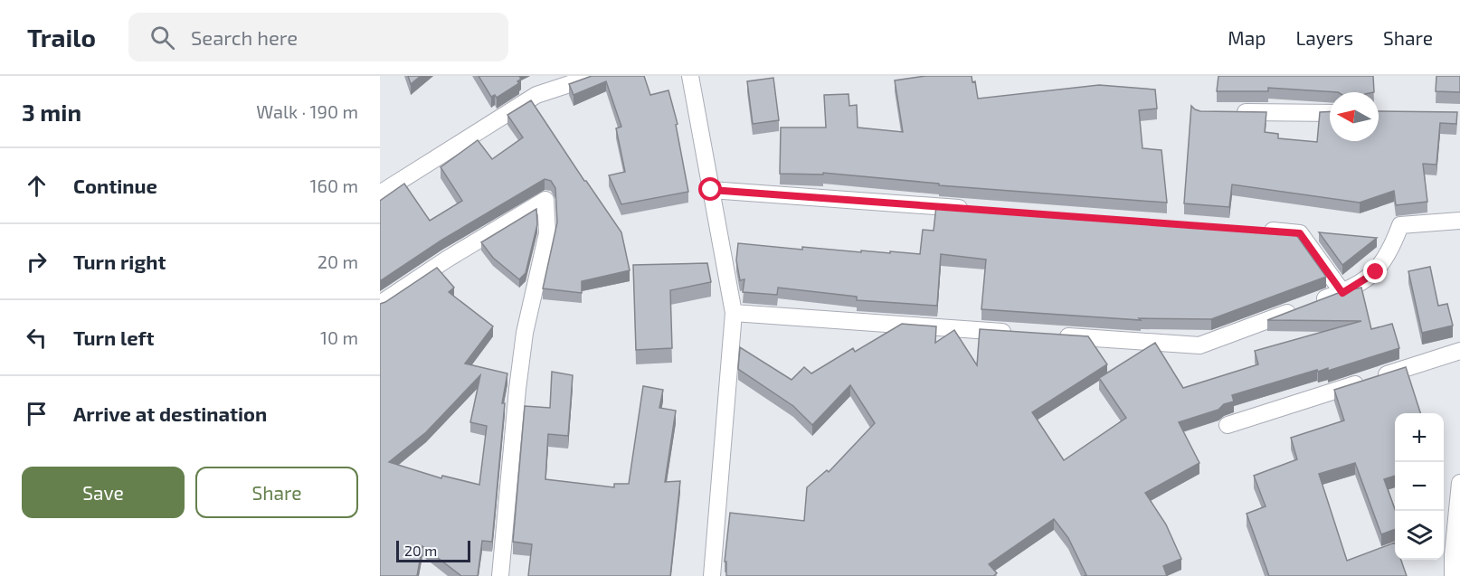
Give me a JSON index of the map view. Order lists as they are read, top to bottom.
{
  "scale_bar": "20 m",
  "north": "left",
  "page": {
    "header": "Trailo",
    "search": "Search here",
    "nav": ["Map", "Layers", "Share"],
    "heading": ["3 min", "Walk · 190 m"],
    "list": [
      ["Continue", "160 m"],
      ["Turn right", "20 m"],
      ["Turn left", "10 m"],
      "Arrive at destination"
    ],
    "map_buttons": ["+", "−"],
    "buttons": ["Save", "Share"],
    "scale": "20 m"
  }
}
